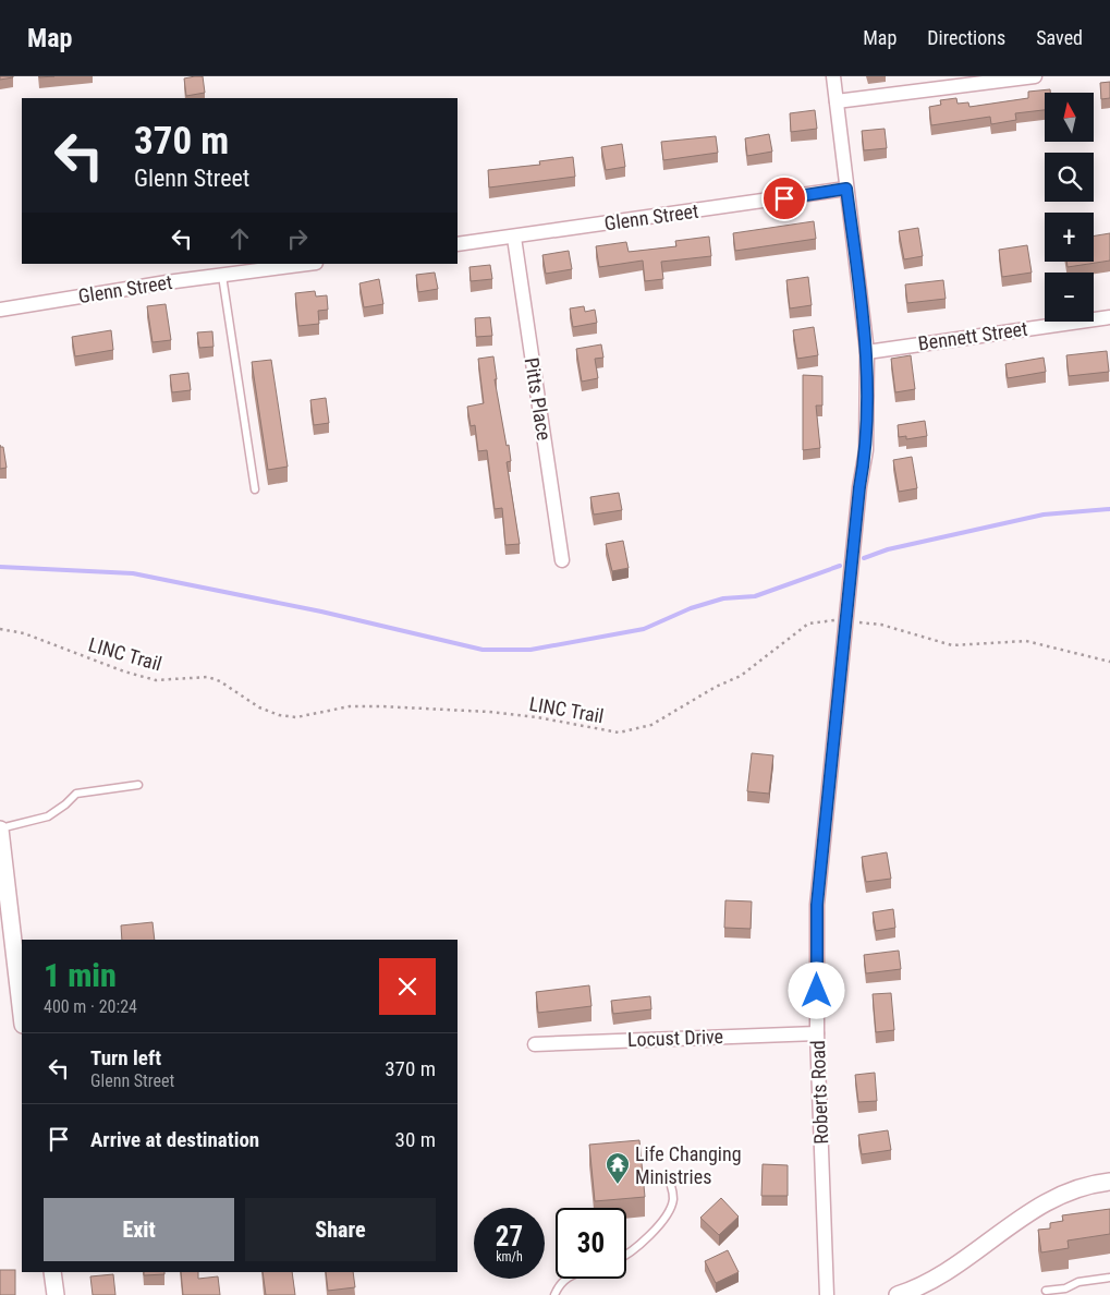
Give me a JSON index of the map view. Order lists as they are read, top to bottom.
{
  "streets": {
    "street": [
      "Glenn Street",
      "Bennett Street",
      "Pitts Place",
      "Locust Drive",
      "Roberts Road"
    ],
    "path": ["LINC Trail"]
  },
  "crossings": [
    ["Glenn Street", "Pitts Place"],
    ["Glenn Street", "Roberts Road"],
    ["Bennett Street", "Roberts Road"],
    ["LINC Trail", "Roberts Road"],
    ["Locust Drive", "Roberts Road"]
  ],
  "places": {
    "temple": ["Life Changing Ministries"]
  },
  "north": "top",
  "page": {
    "header": "Map",
    "nav": ["Map", "Directions", "Saved"],
    "map_buttons": ["+", "−"],
    "turn": ["370 m", "Glenn Street"],
    "heading": ["1 min", "400 m · 20:24"],
    "list": [
      {
        "name": "Turn left",
        "note": "Glenn Street",
        "value": "370 m"
      },
      {
        "name": "Arrive at destination",
        "value": "30 m"
      }
    ],
    "buttons": ["Exit", "Share"],
    "speed": "27 km/h",
    "limit": "30"
  }
}
